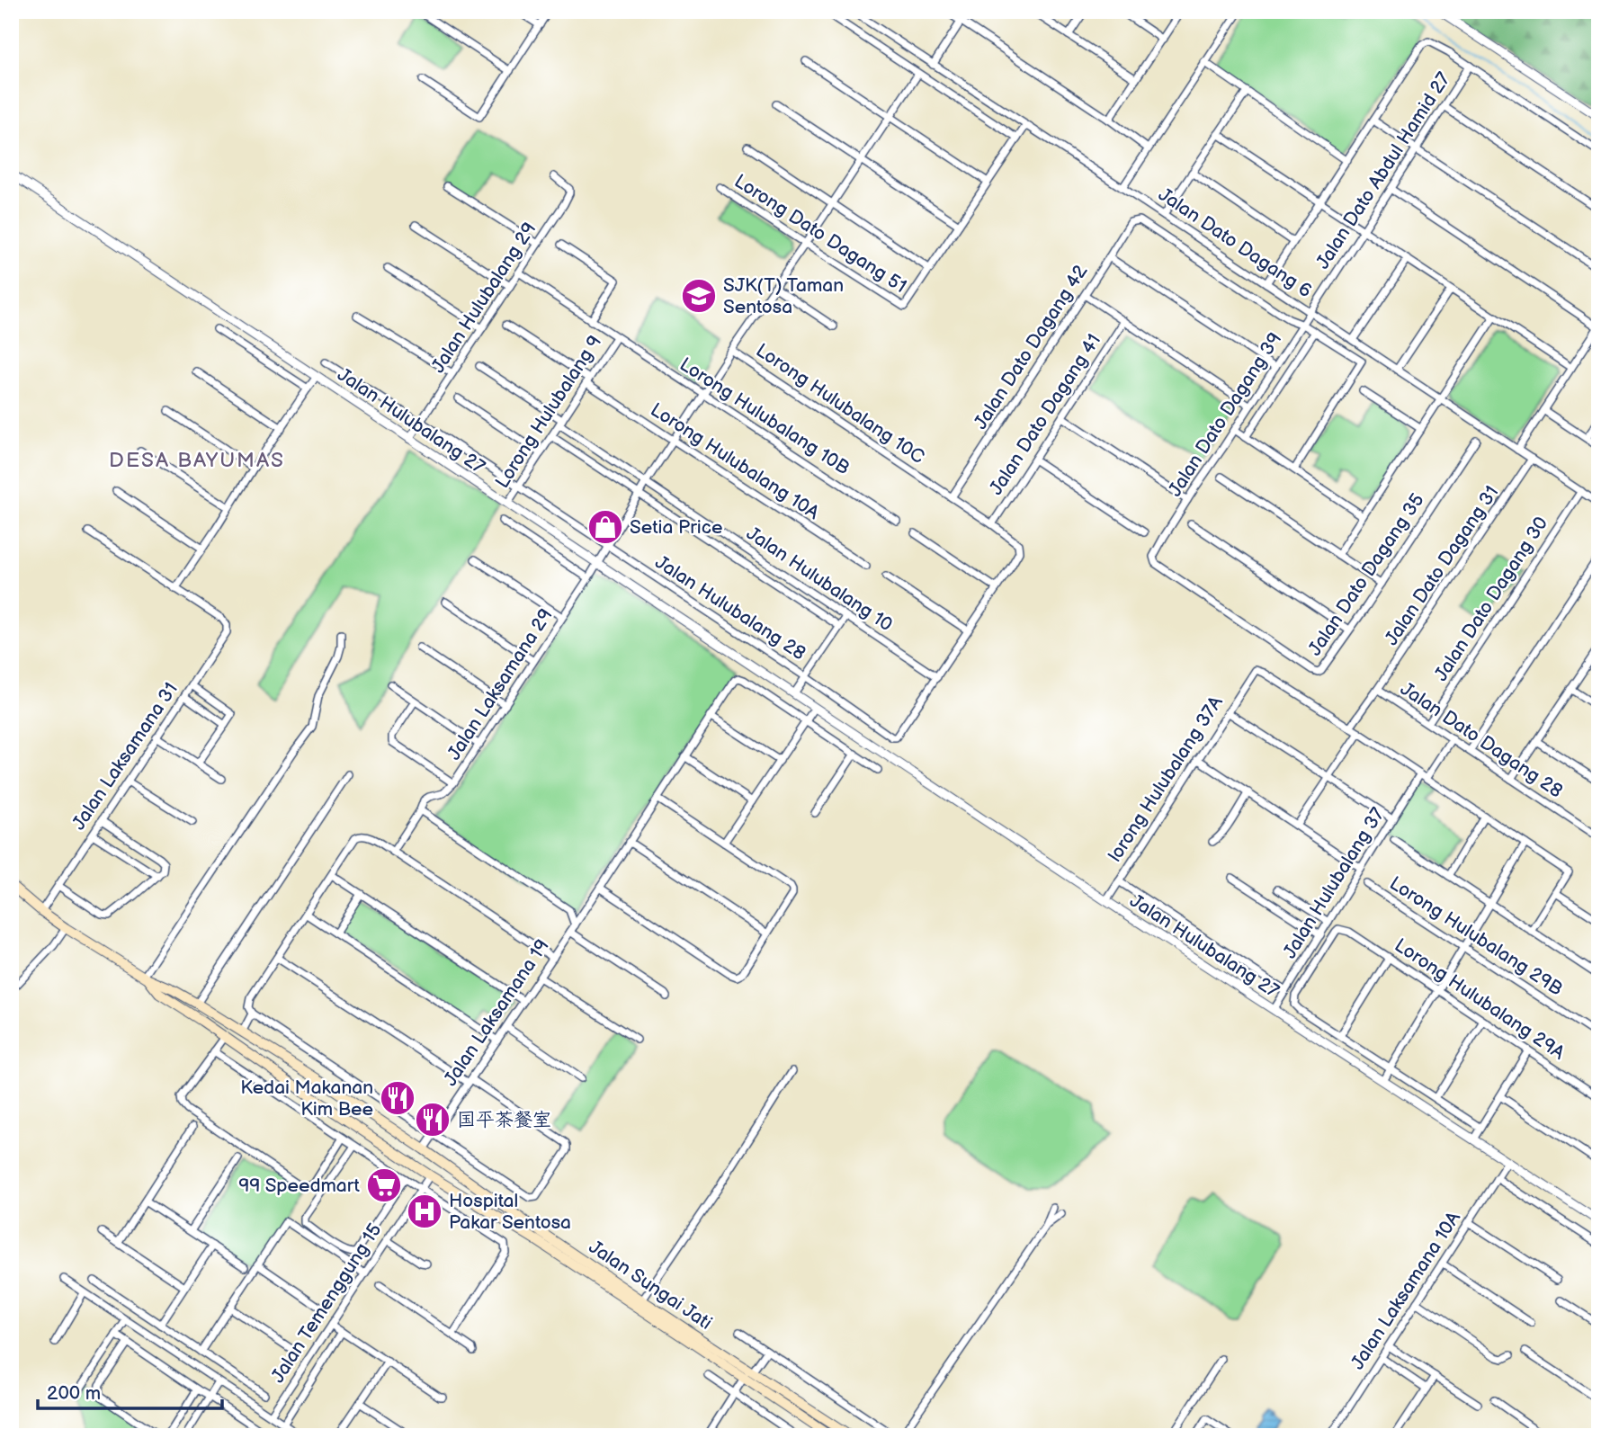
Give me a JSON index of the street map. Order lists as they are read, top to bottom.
{
  "streets": {
    "main road": ["Jalan Sungai Jati"],
    "street": [
      "Jalan Dato Abdul Hamid 27",
      "Lorong Dato Dagang 51",
      "Jalan Dato Dagang 6",
      "Jalan Hulubalang 29",
      "Jalan Dato Dagang 42",
      "Lorong Hulubalang 10C",
      "Lorong Hulubalang 9",
      "Jalan Dato Dagang 41",
      "Jalan Dato Dagang 39",
      "Lorong Hulubalang 10B",
      "Jalan Hulubalang 27",
      "Lorong Hulubalang 10A",
      "Jalan Dato Dagang 31",
      "Jalan Dato Dagang 35",
      "Jalan Hulubalang 10",
      "Jalan Dato Dagang 30",
      "Jalan Hulubalang 28",
      "Jalan Laksamana 29",
      "Jalan Dato Dagang 28",
      "Jalan Laksamana 31",
      "lorong Hulubalang 37A",
      "Jalan Hulubalang 37",
      "Lorong Hulubalang 29B",
      "Lorong Hulubalang 29A",
      "Jalan Laksamana 19",
      "Jalan Laksamana 10A",
      "Jalan Temenggung 15"
    ]
  },
  "crossings": [
    ["Jalan Dato Abdul Hamid 27", "Jalan Dato Dagang 6"],
    ["Jalan Dato Abdul Hamid 27", "Jalan Dato Dagang 42"],
    ["Jalan Dato Abdul Hamid 27", "Jalan Dato Dagang 39"],
    ["Lorong Dato Dagang 51", "Jalan Laksamana 29"],
    ["Jalan Dato Dagang 6", "Jalan Dato Dagang 31"],
    ["Jalan Dato Dagang 6", "Jalan Dato Dagang 30"],
    ["Jalan Hulubalang 29", "Lorong Hulubalang 10B"],
    ["Jalan Hulubalang 29", "Jalan Hulubalang 27"],
    ["Jalan Hulubalang 29", "Jalan Hulubalang 28"],
    ["Jalan Dato Dagang 42", "Lorong Hulubalang 10C"],
    ["Jalan Dato Dagang 42", "Jalan Dato Dagang 39"],
    ["Lorong Hulubalang 10C", "Jalan Dato Dagang 41"],
    ["Lorong Hulubalang 10C", "Jalan Laksamana 29"],
    ["Lorong Hulubalang 9", "Lorong Hulubalang 10B"],
    ["Lorong Hulubalang 9", "Jalan Hulubalang 27"],
    ["Lorong Hulubalang 9", "Lorong Hulubalang 10A"],
    ["Lorong Hulubalang 9", "Jalan Hulubalang 10"],
    ["Lorong Hulubalang 9", "Jalan Hulubalang 28"],
    ["Jalan Dato Dagang 39", "Jalan Dato Dagang 35"],
    ["Lorong Hulubalang 10B", "Jalan Laksamana 29"],
    ["Jalan Hulubalang 27", "Jalan Laksamana 29"],
    ["Jalan Hulubalang 27", "lorong Hulubalang 37A"],
    ["Jalan Hulubalang 27", "Jalan Hulubalang 37"],
    ["Jalan Hulubalang 27", "Jalan Laksamana 10A"],
    ["Lorong Hulubalang 10A", "Jalan Laksamana 29"],
    ["Jalan Dato Dagang 31", "Jalan Dato Dagang 28"],
    ["Jalan Dato Dagang 31", "lorong Hulubalang 37A"],
    ["Jalan Hulubalang 10", "Jalan Hulubalang 28"],
    ["Jalan Hulubalang 10", "Jalan Laksamana 29"],
    ["Jalan Dato Dagang 30", "Jalan Dato Dagang 28"],
    ["Jalan Hulubalang 28", "Jalan Laksamana 29"],
    ["Jalan Dato Dagang 28", "Jalan Hulubalang 37"],
    ["Jalan Laksamana 31", "Jalan Sungai Jati"],
    ["Jalan Laksamana 19", "Jalan Sungai Jati"],
    ["Jalan Sungai Jati", "Jalan Temenggung 15"]
  ],
  "districts": ["DESA BAYUMAS"],
  "places": {
    "school or university": ["SJK(T) Taman Sentosa"],
    "shop": ["Setia Price"],
    "restaurant": ["Kedai Makanan Kim Bee", "国平茶餐室"],
    "supermarket": ["99 Speedmart"],
    "hospital": ["Hospital Pakar Sentosa"]
  },
  "scale_bar": "200 m"
}
